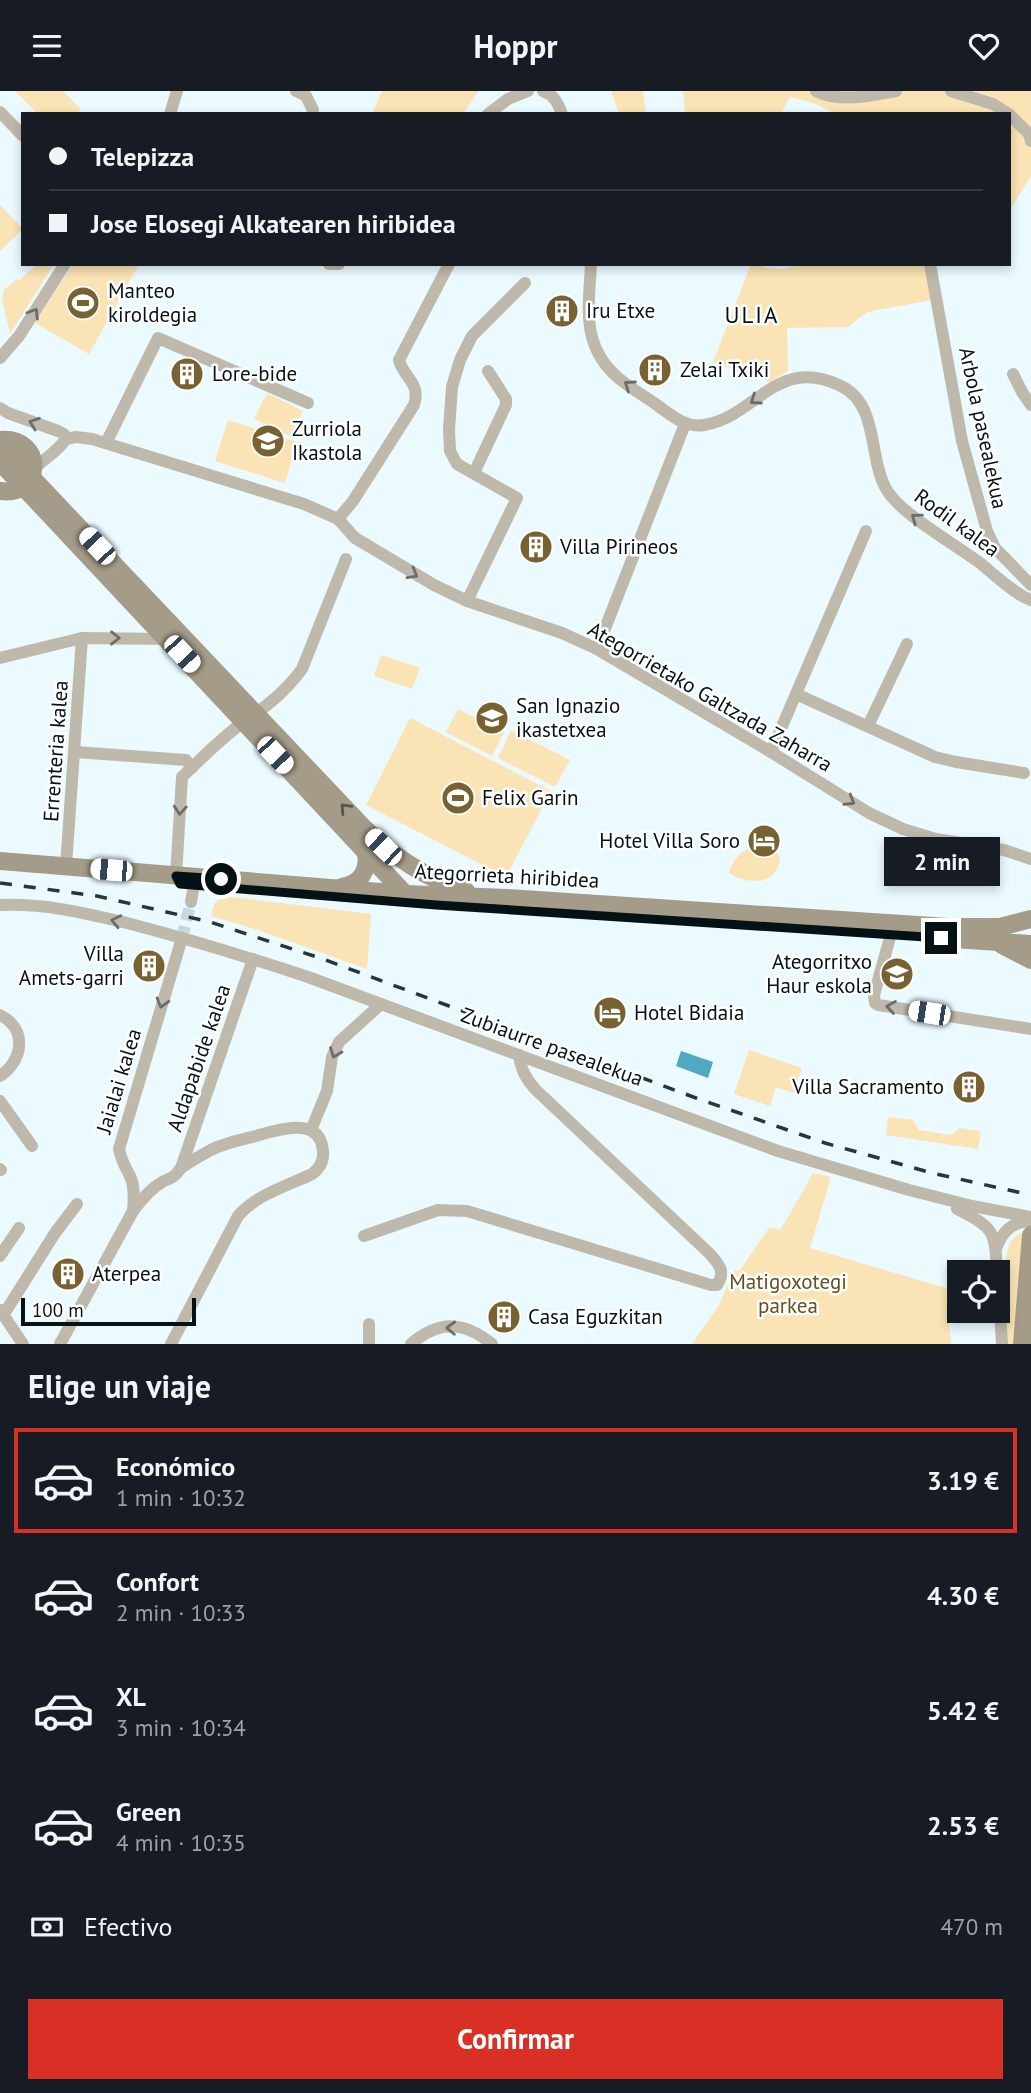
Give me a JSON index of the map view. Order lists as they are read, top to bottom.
{
  "streets": {
    "main road": ["Ategorrieta hiribidea"],
    "street": [
      "Arbola pasealekua",
      "Rodil kalea",
      "Ategorrietako Galtzada Zaharra",
      "Errenteria kalea",
      "Zubiaurre pasealekua",
      "Aldapabide kalea",
      "Jaialai kalea"
    ]
  },
  "crossings": [
    ["Errenteria kalea", "Ategorrieta hiribidea"],
    ["Zubiaurre pasealekua", "Aldapabide kalea"],
    ["Zubiaurre pasealekua", "Jaialai kalea"],
    ["Aldapabide kalea", "Jaialai kalea"]
  ],
  "one_way": ["Rodil kalea", "Jaialai kalea"],
  "districts": ["ULIA"],
  "parks": ["Matigoxotegi parkea"],
  "places": {
    "sports": ["Manteo kiroldegia", "Felix Garin"],
    "building": [
      "Iru Etxe",
      "Zelai Txiki",
      "Lore-bide",
      "Villa Pirineos",
      "Villa Amets-garri",
      "Villa Sacramento",
      "Aterpea",
      "Casa Eguzkitan"
    ],
    "school or university": ["Zurriola Ikastola", "San Ignazio ikastetxea", "Ategorritxo Haur eskola"],
    "hotel": ["Hotel Villa Soro", "Hotel Bidaia"]
  },
  "scale_bar": "100 m",
  "page": {
    "header": "Hoppr",
    "banner": ["Telepizza", "Jose Elosegi Alkatearen hiribidea"],
    "bubble": "2 min",
    "scale": "100 m",
    "heading": "Elige un viaje",
    "list": [
      {
        "name": "Económico",
        "note": "1 min · 10:32",
        "value": "3.19 €"
      },
      {
        "name": "Confort",
        "note": "2 min · 10:33",
        "value": "4.30 €"
      },
      {
        "name": "XL",
        "note": "3 min · 10:34",
        "value": "5.42 €"
      },
      {
        "name": "Green",
        "note": "4 min · 10:35",
        "value": "2.53 €"
      }
    ],
    "pay": ["Efectivo", "470 m"],
    "buttons": "Confirmar"
  }
}
